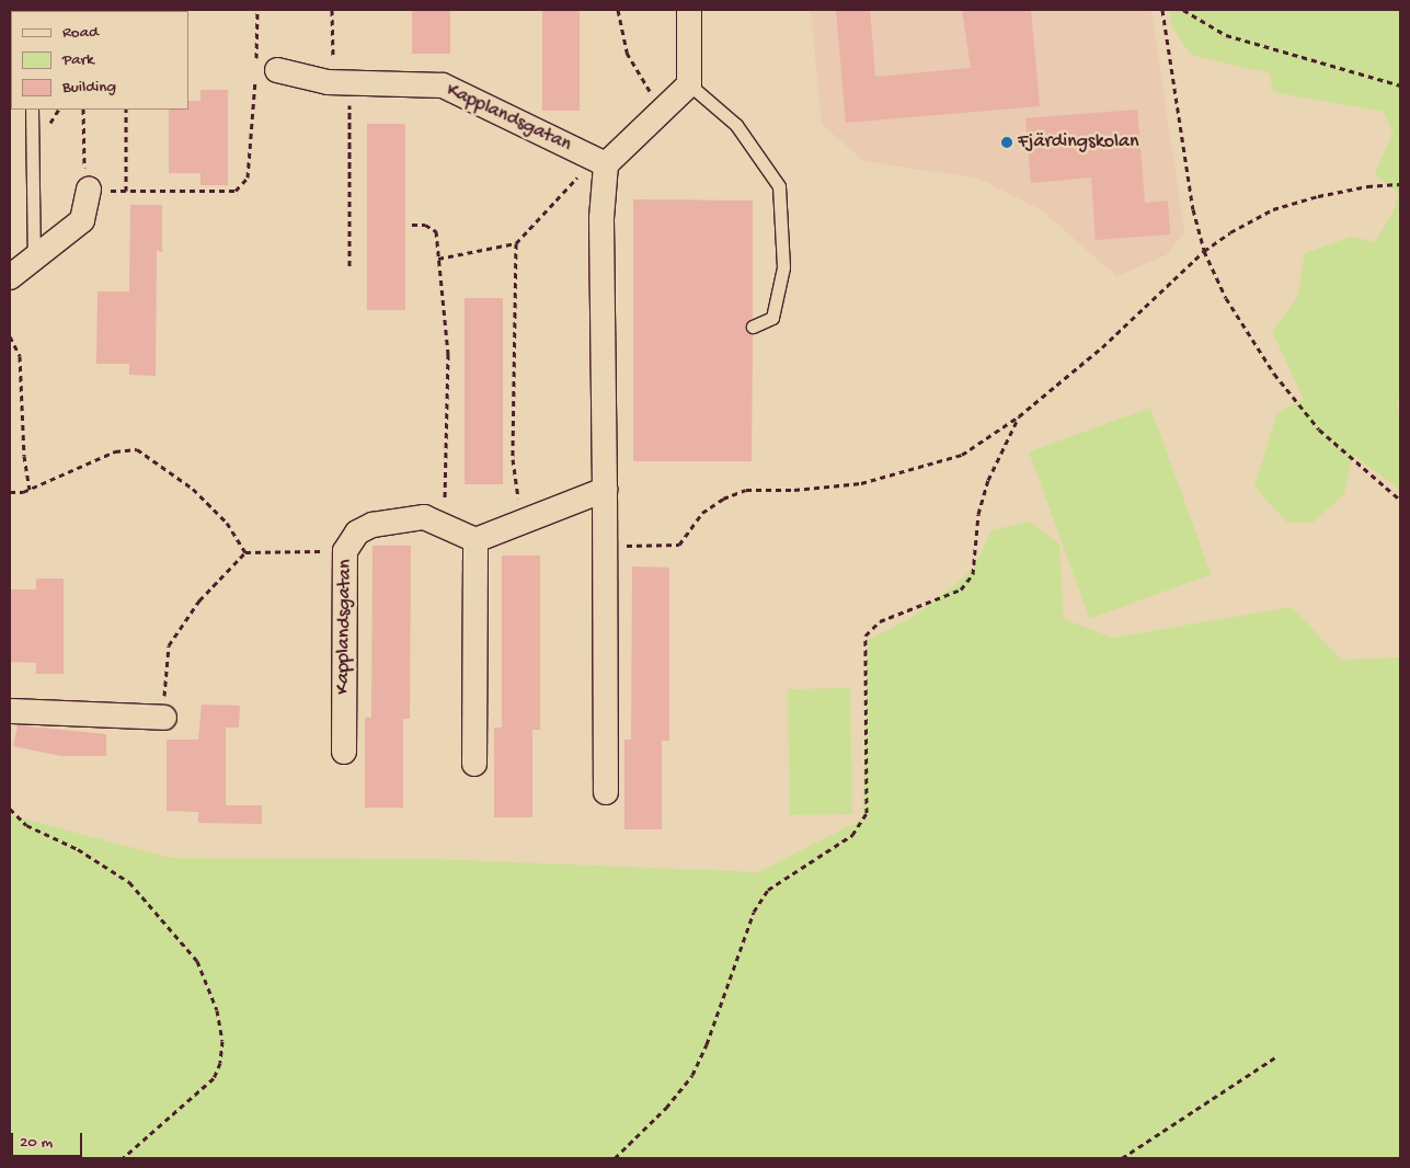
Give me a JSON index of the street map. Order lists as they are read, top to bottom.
{
  "streets": {
    "street": ["Kapplandsgatan"]
  },
  "places": ["Fjärdingskolan"],
  "legend": ["Road", "Park", "Building"],
  "scale_bar": "20 m"
}
